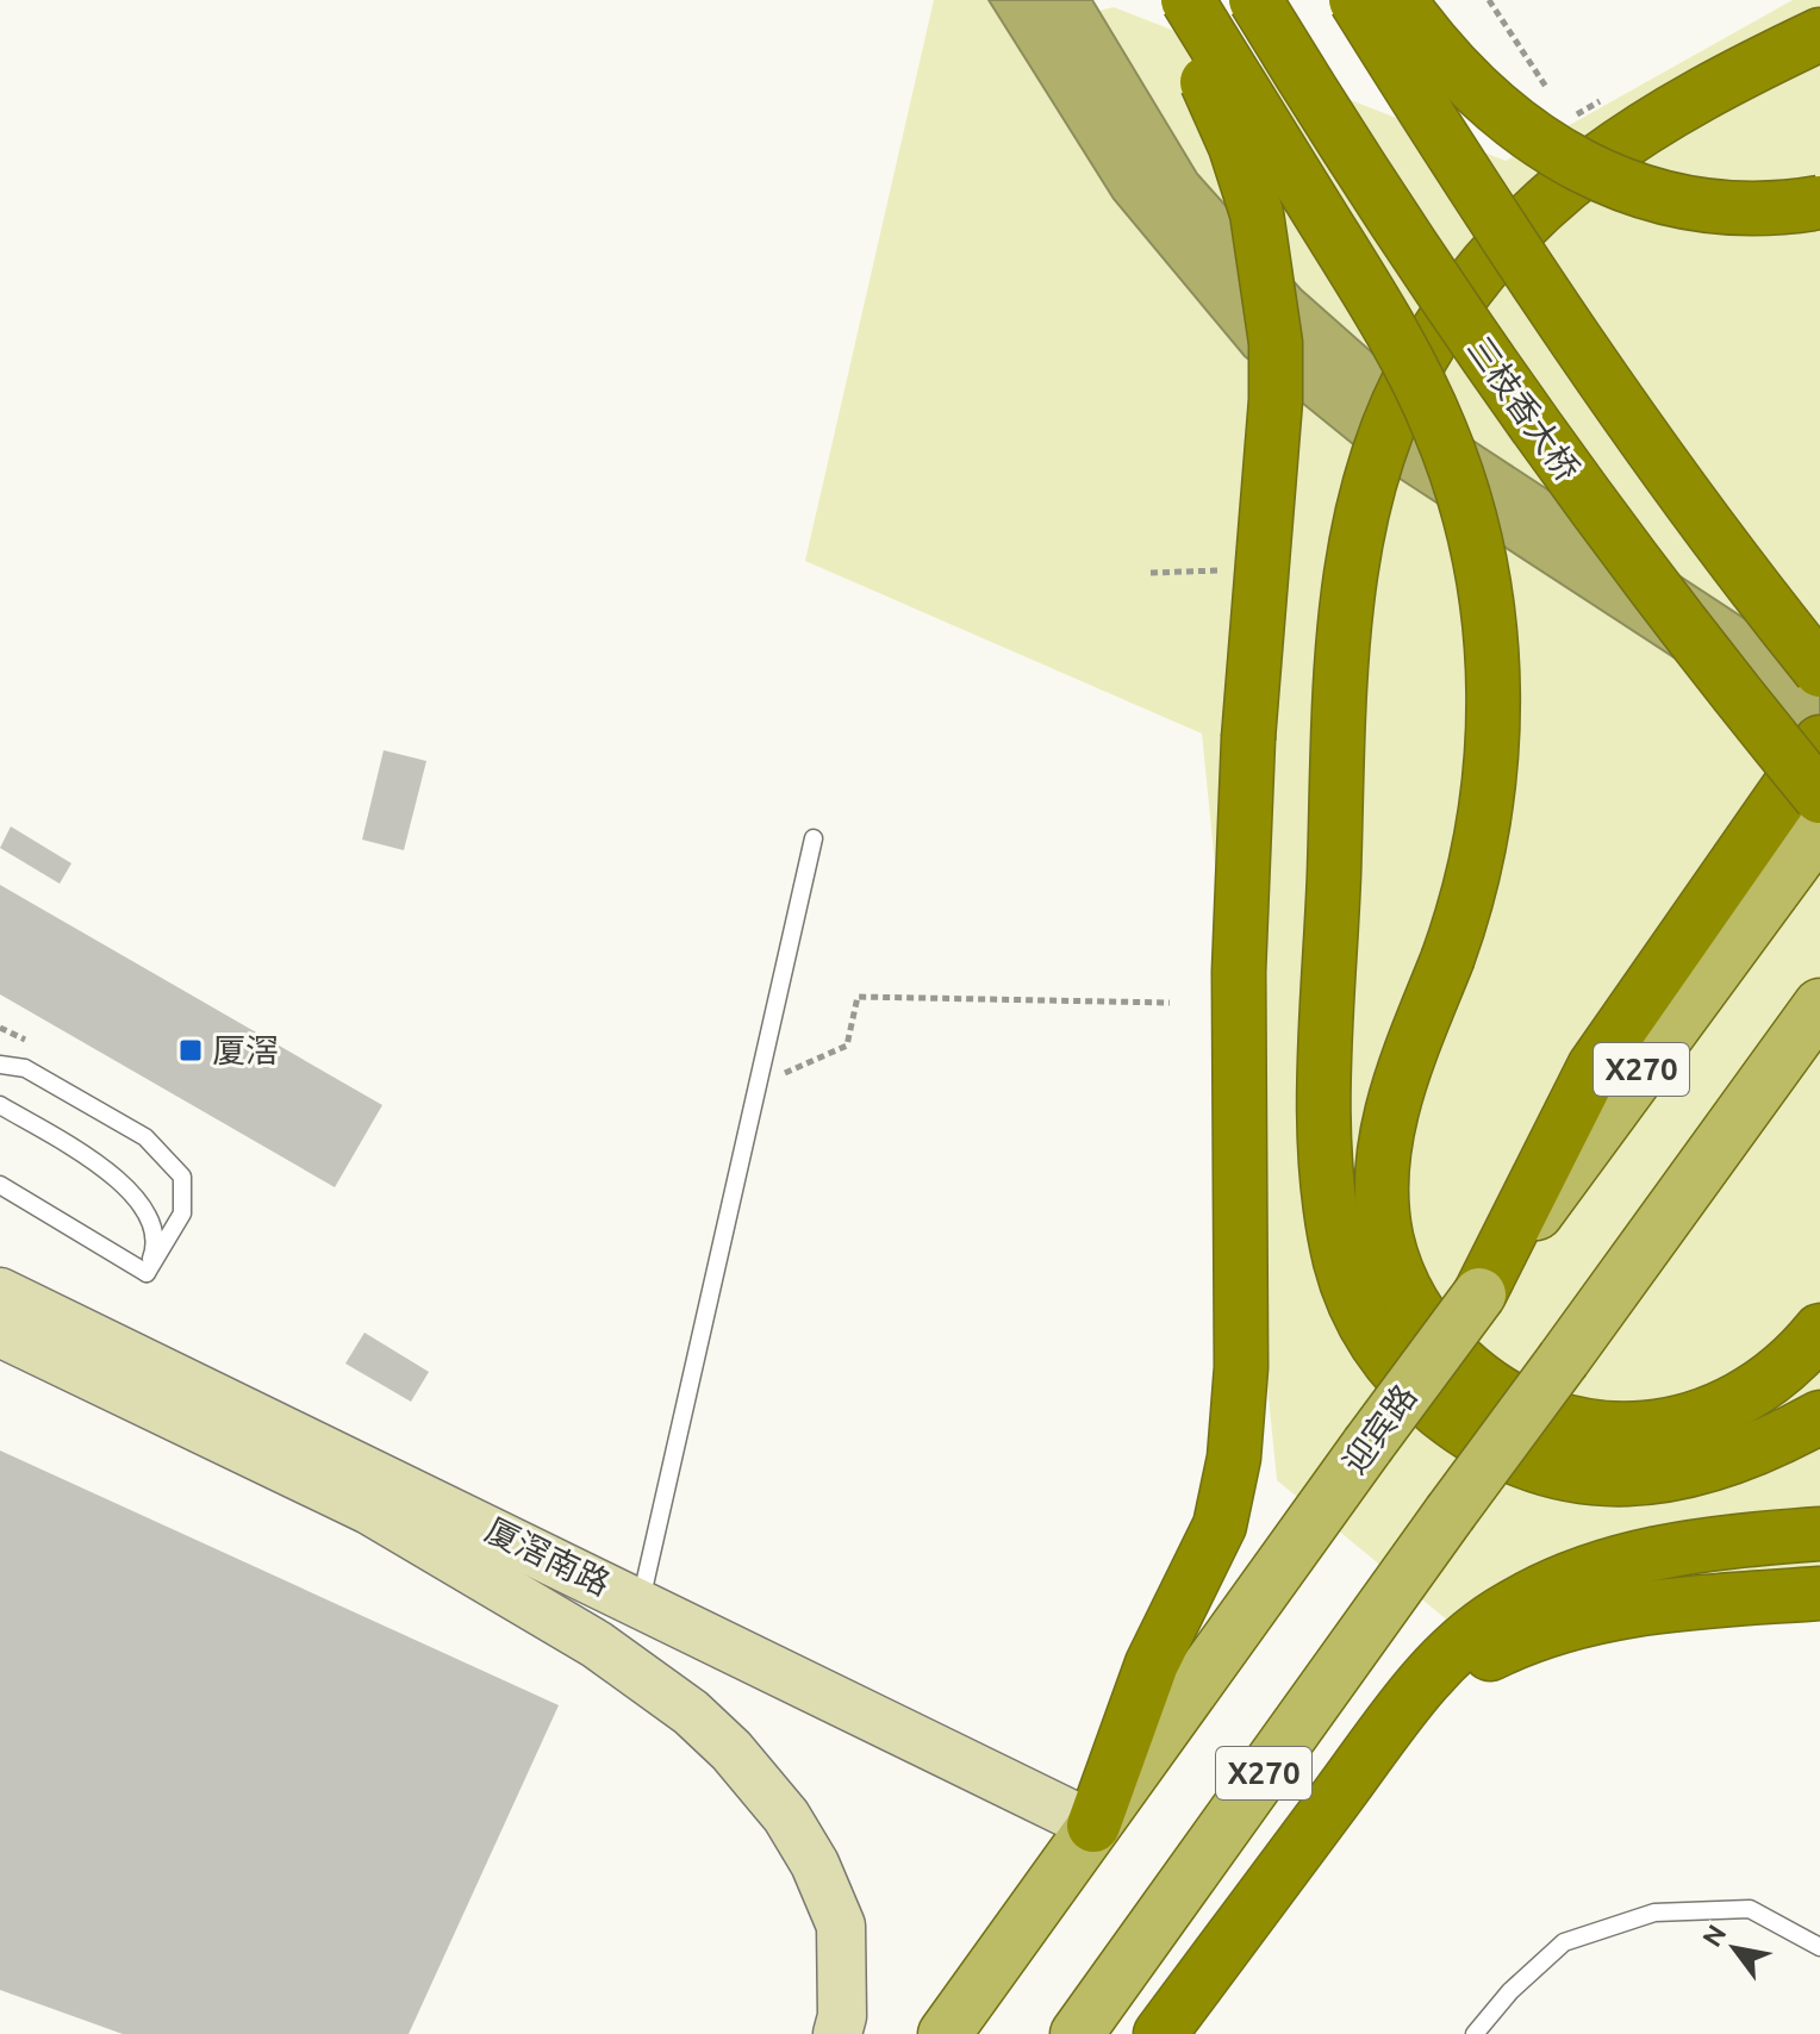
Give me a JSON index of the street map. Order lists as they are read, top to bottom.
{
  "streets": {
    "highway": ["三枝香大桥"],
    "main road": ["X270", "迎宾路"],
    "street": ["厦滘南路"]
  },
  "crossings": [
    ["迎宾路", "厦滘南路"]
  ],
  "places": {
    "transit": ["厦滘"]
  },
  "north": "top left"
}
